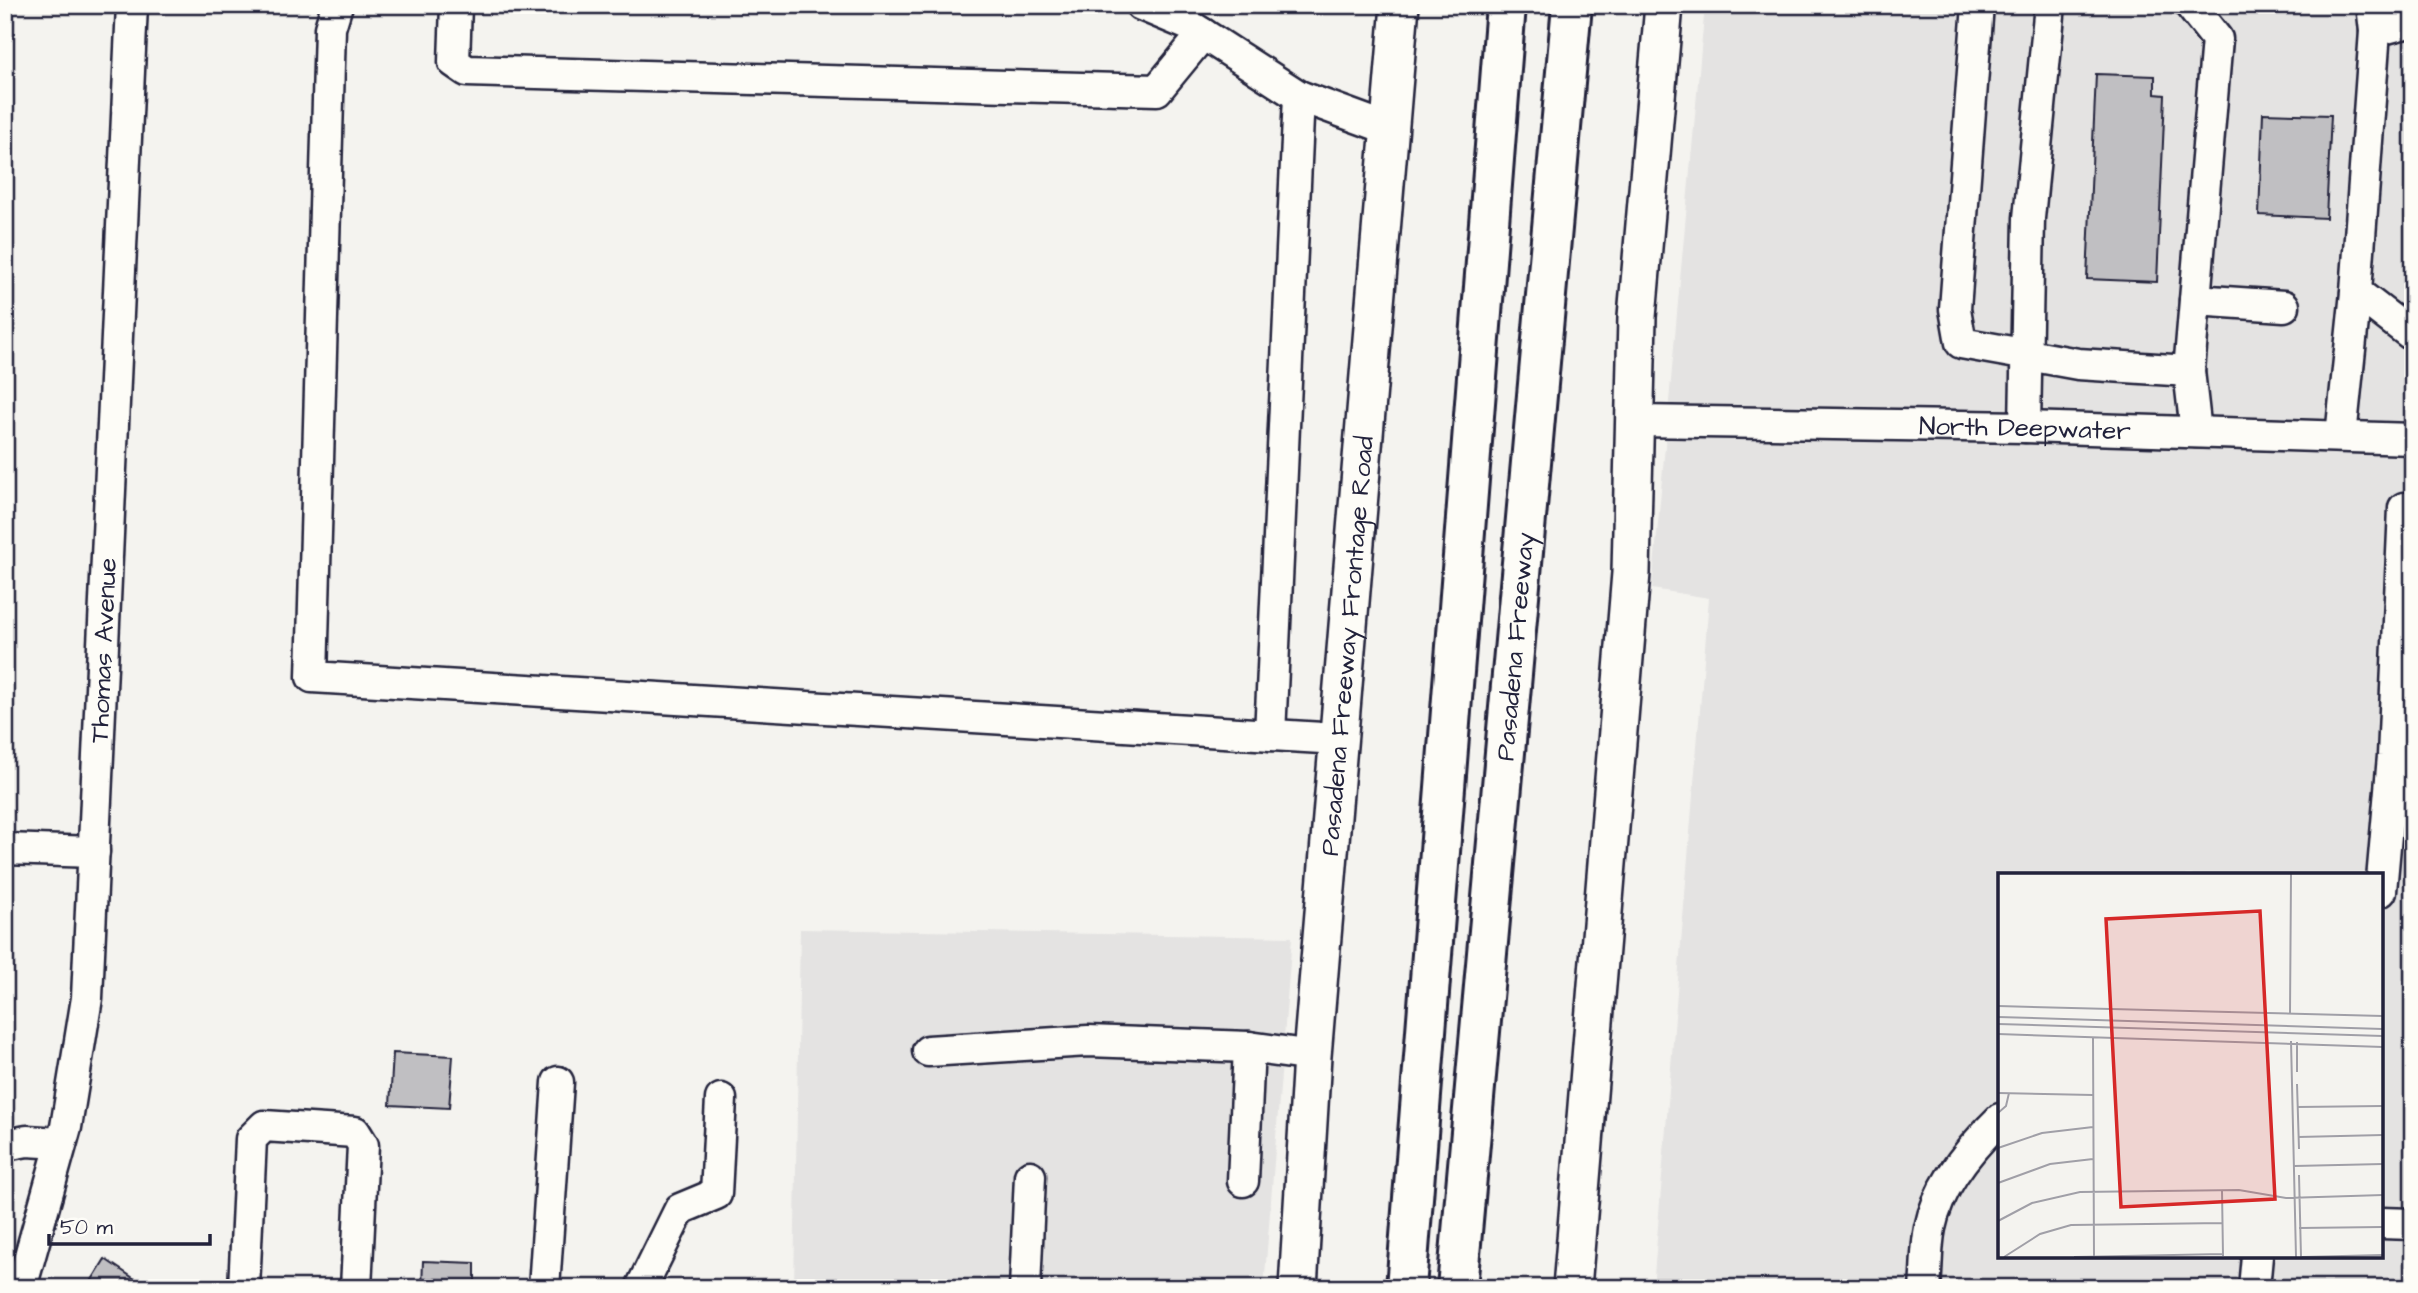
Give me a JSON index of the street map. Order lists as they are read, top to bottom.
{
  "streets": {
    "highway": ["Pasadena Freeway"],
    "main road": ["Pasadena Freeway Frontage Road"],
    "street": ["North Deepwater", "Thomas Avenue"]
  },
  "scale_bar": "50 m"
}
